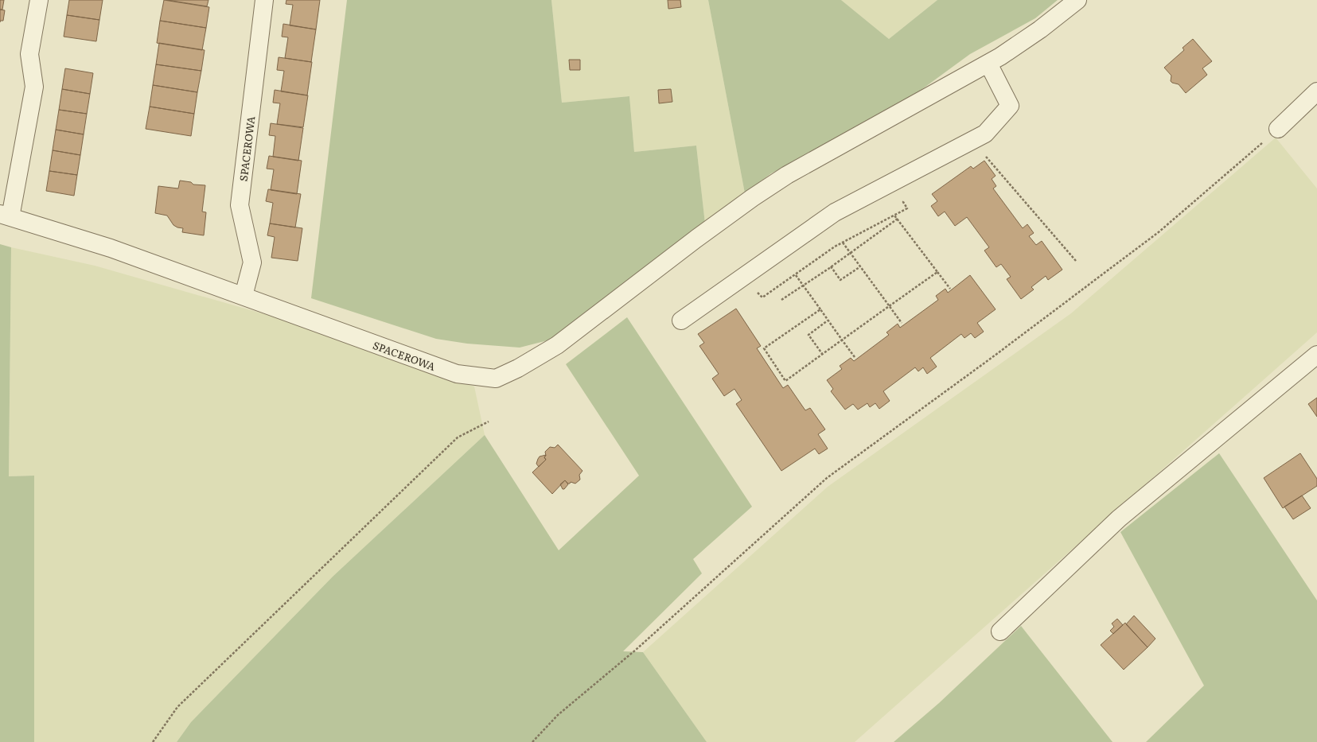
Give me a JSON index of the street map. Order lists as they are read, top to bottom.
{
  "streets": {
    "street": ["SPACEROWA"]
  }
}
